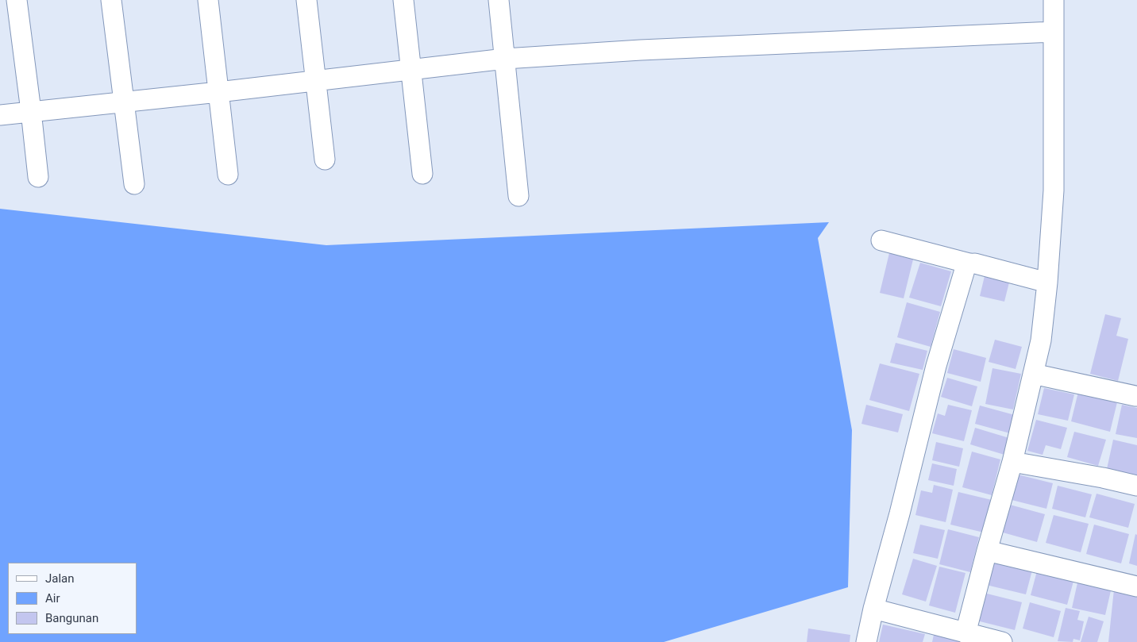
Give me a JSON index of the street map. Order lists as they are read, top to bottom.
{
  "legend": ["Jalan", "Air", "Bangunan"]
}
